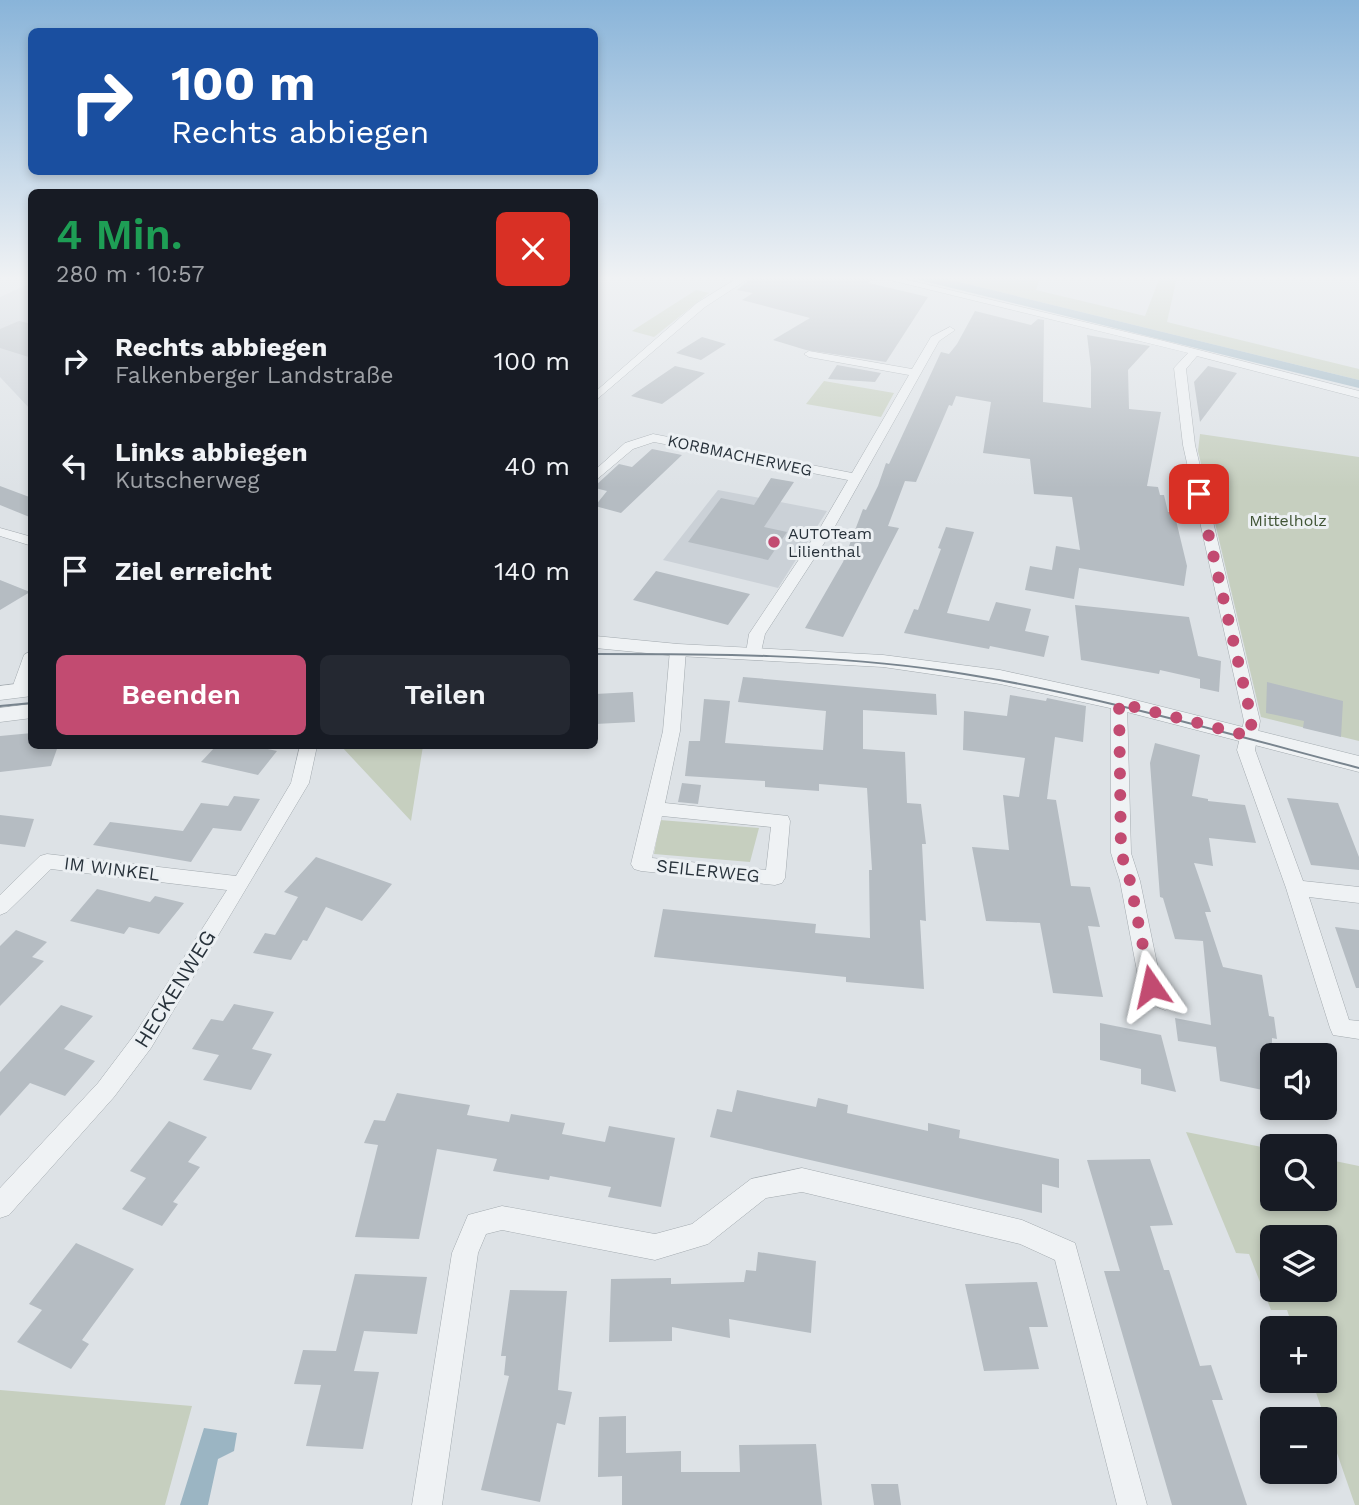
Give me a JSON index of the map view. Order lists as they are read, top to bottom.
{
  "streets": {
    "street": [
      "KORBMACHERWEG",
      "IM WINKEL",
      "SEILERWEG",
      "HECKENWEG"
    ]
  },
  "crossings": [
    ["IM WINKEL", "HECKENWEG"]
  ],
  "parks": ["Mittelholz"],
  "places": ["AUTOTeam Lilienthal"],
  "page": {
    "turn": ["100 m", "Rechts abbiegen"],
    "heading": ["4 Min.", "280 m · 10:57"],
    "list": [
      {
        "name": "Rechts abbiegen",
        "note": "Falkenberger Landstraße",
        "value": "100 m"
      },
      {
        "name": "Links abbiegen",
        "note": "Kutscherweg",
        "value": "40 m"
      },
      {
        "name": "Ziel erreicht",
        "value": "140 m"
      }
    ],
    "buttons": ["Beenden", "Teilen"],
    "map_buttons": ["+", "−"]
  }
}
